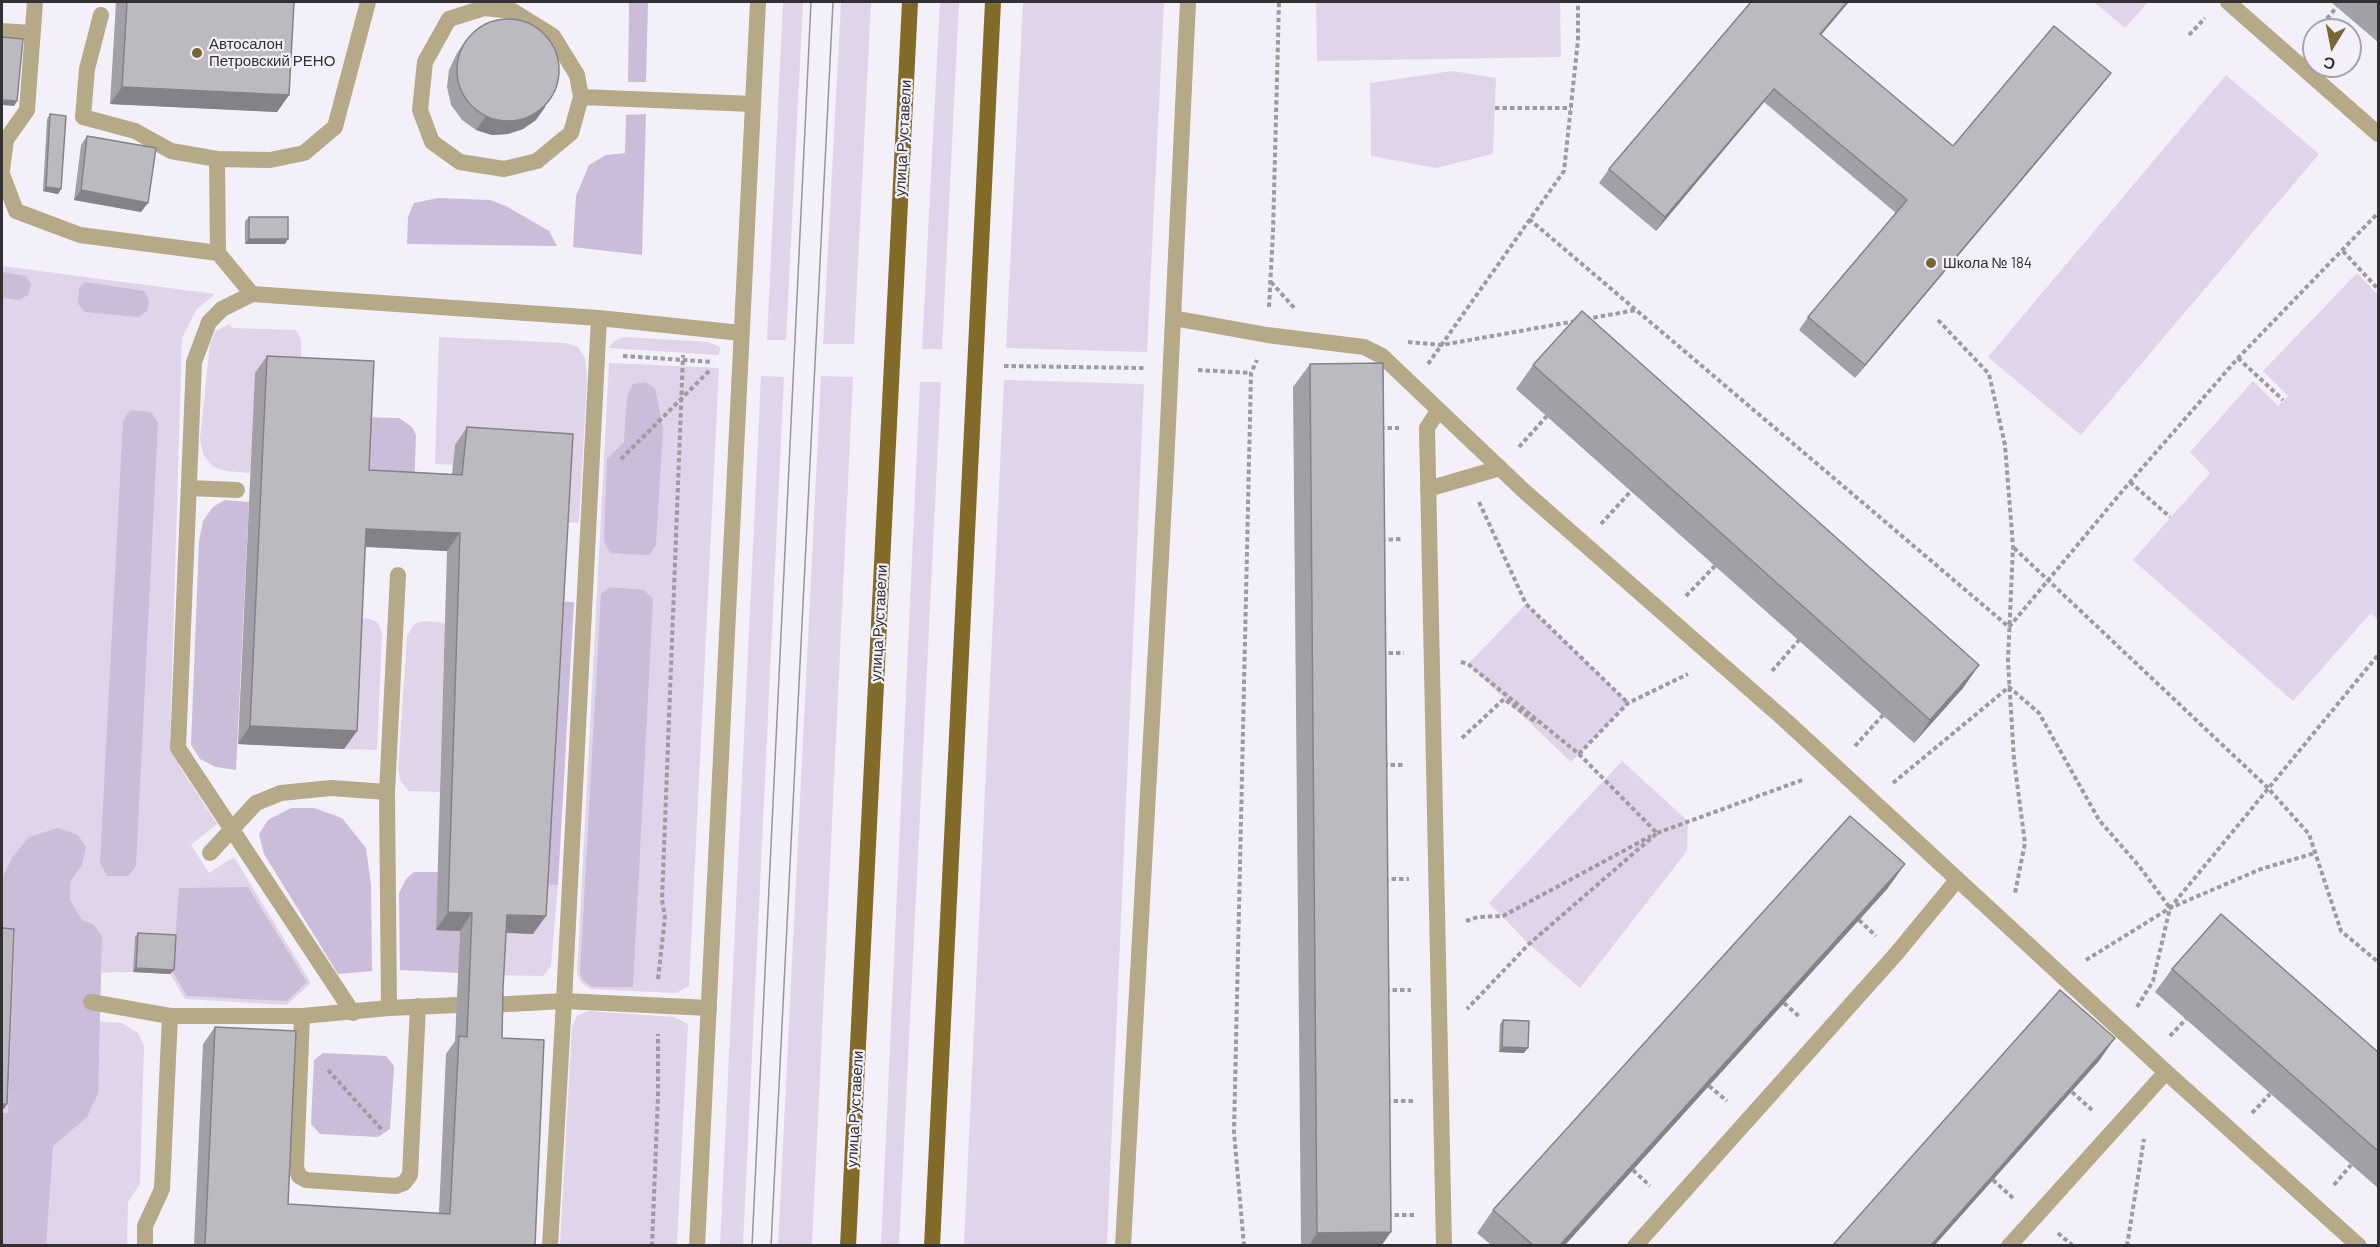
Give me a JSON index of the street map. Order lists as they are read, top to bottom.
{
  "streets": {
    "main road": ["улица Руставели"]
  },
  "places": ["Автосалон Петровский РЕНО", "Школа № 184"],
  "north": "bottom"
}
